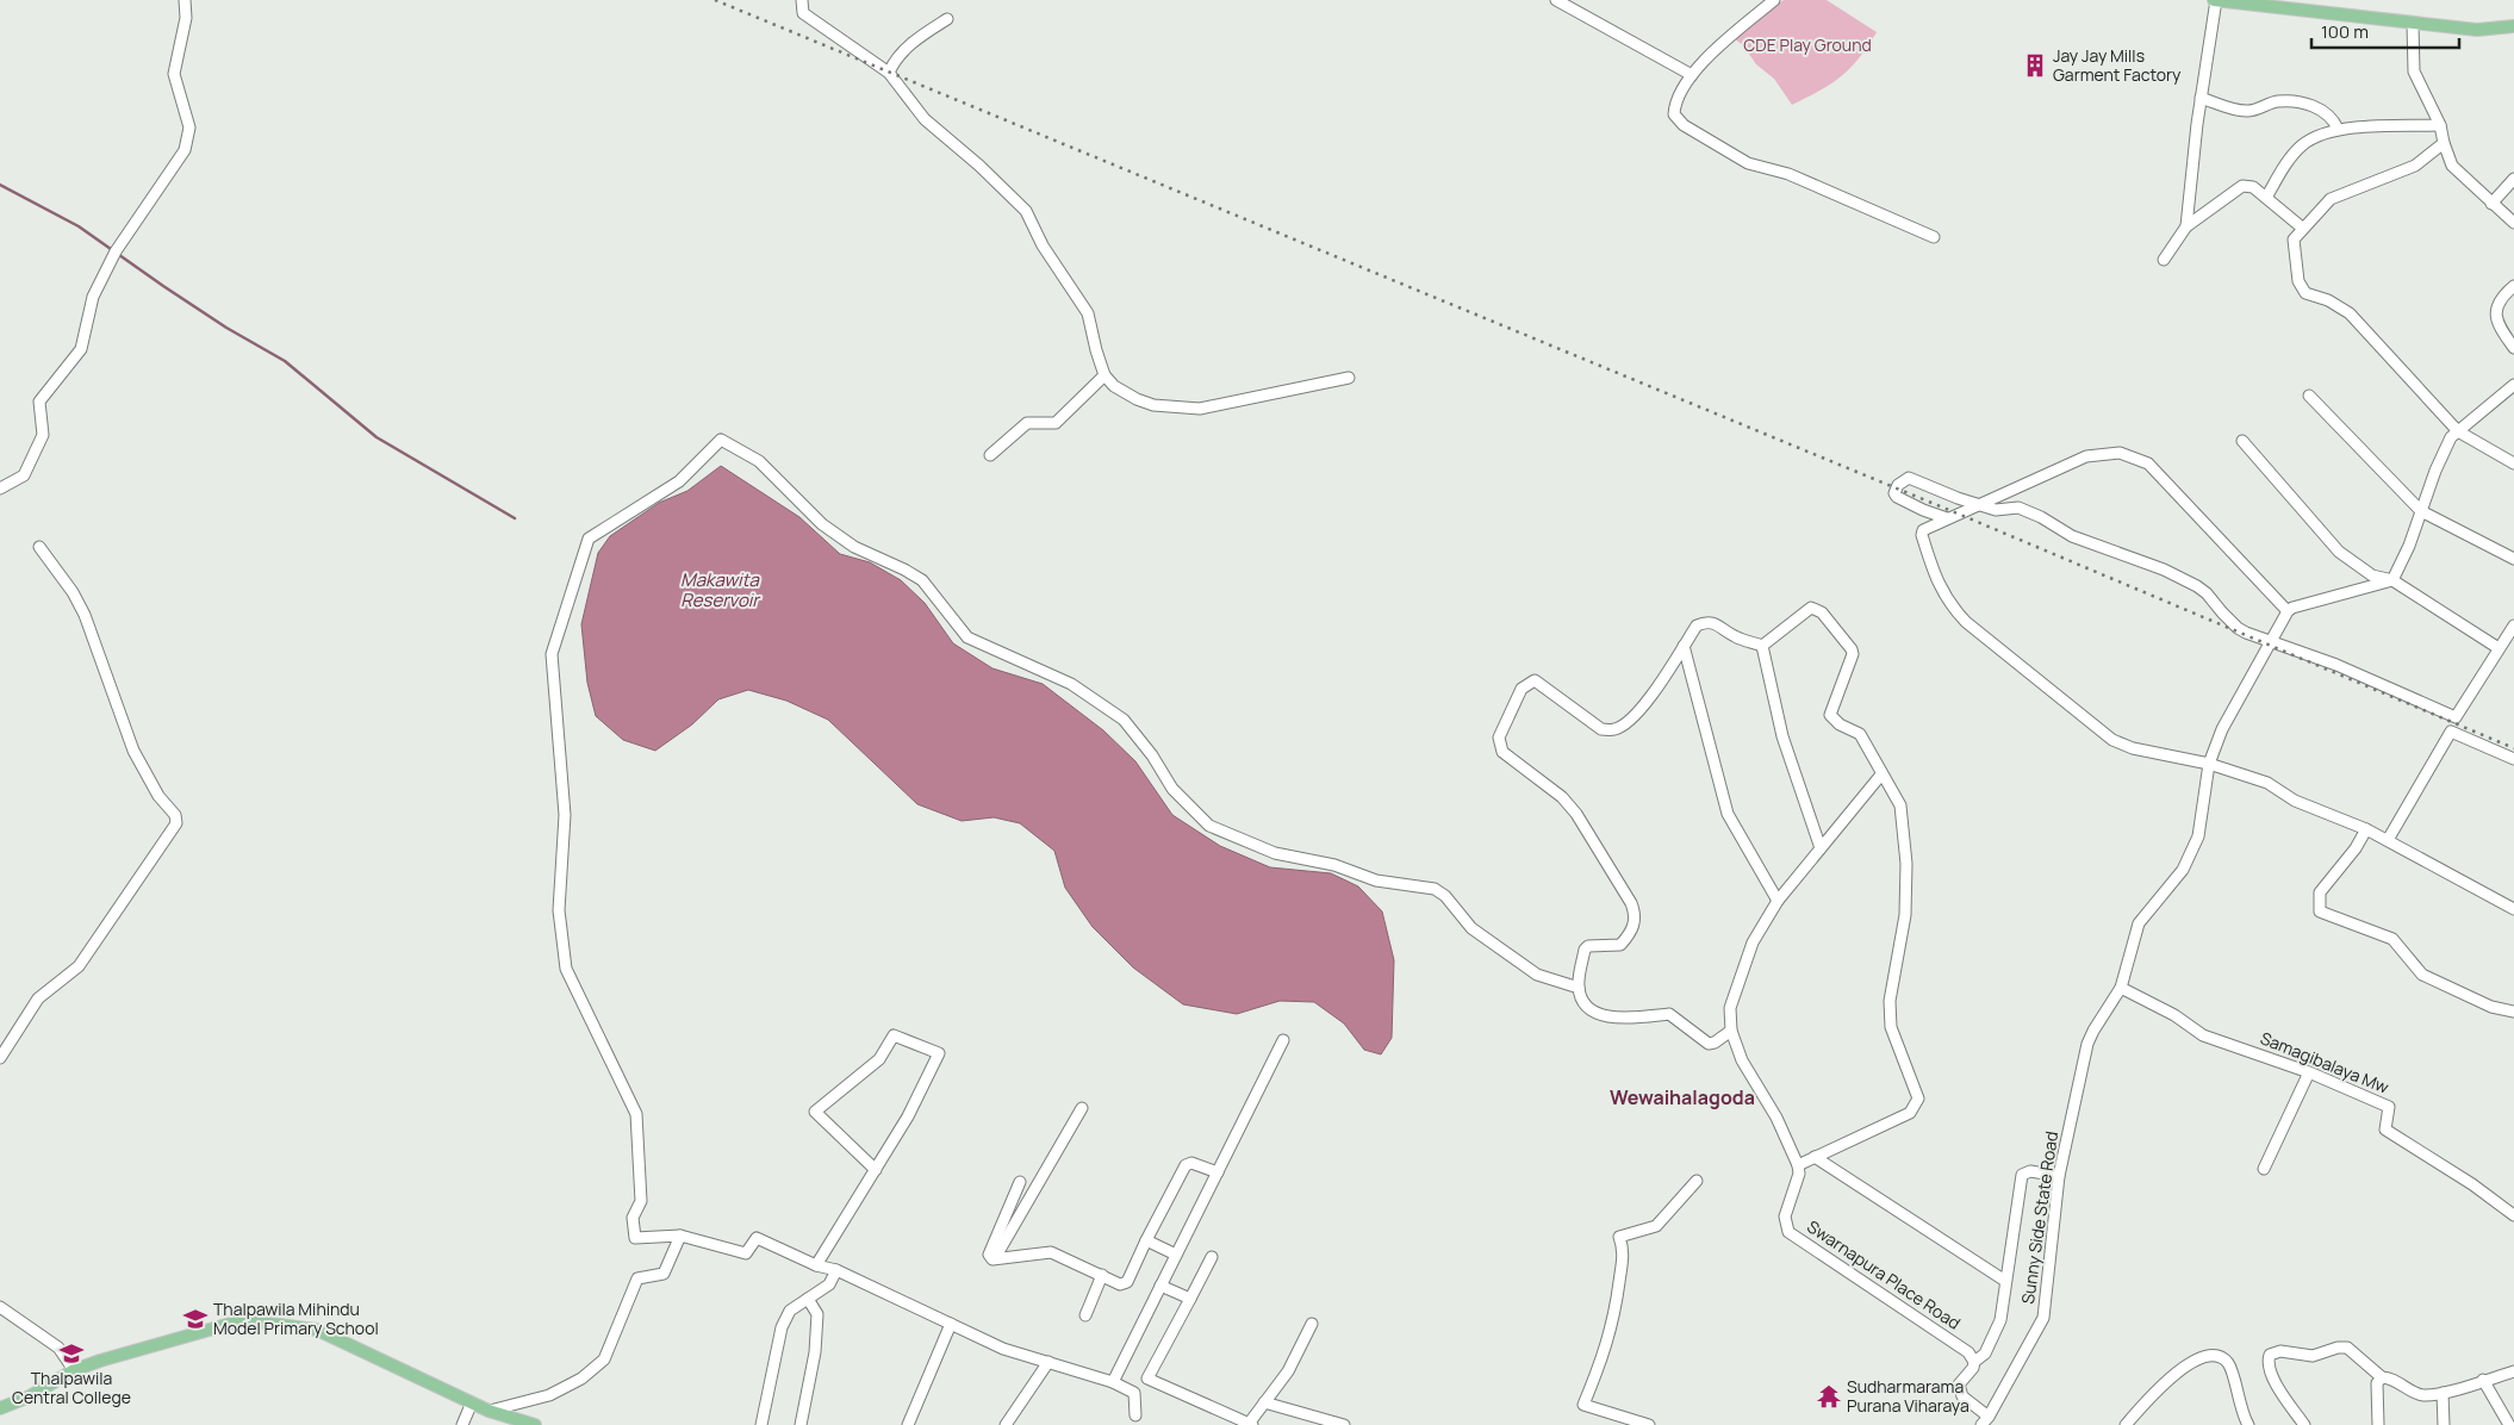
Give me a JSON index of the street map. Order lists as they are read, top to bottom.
{
  "streets": {
    "street": ["Samagibalaya Mw", "Sunny Side State Road", "Swarnapura Place Road"]
  },
  "crossings": [
    ["Samagibalaya Mw", "Sunny Side State Road"]
  ],
  "districts": ["Wewaihalagoda"],
  "water": ["Makawita Reservoir"],
  "parks": ["CDE Play Ground"],
  "places": {
    "building": ["Jay Jay Mills Garment Factory"],
    "school or university": ["Thalpawila Mihindu Model Primary School", "Thalpawila Central College"],
    "temple": ["Sudharmarama Purana Viharaya"]
  },
  "scale_bar": "100 m"
}
